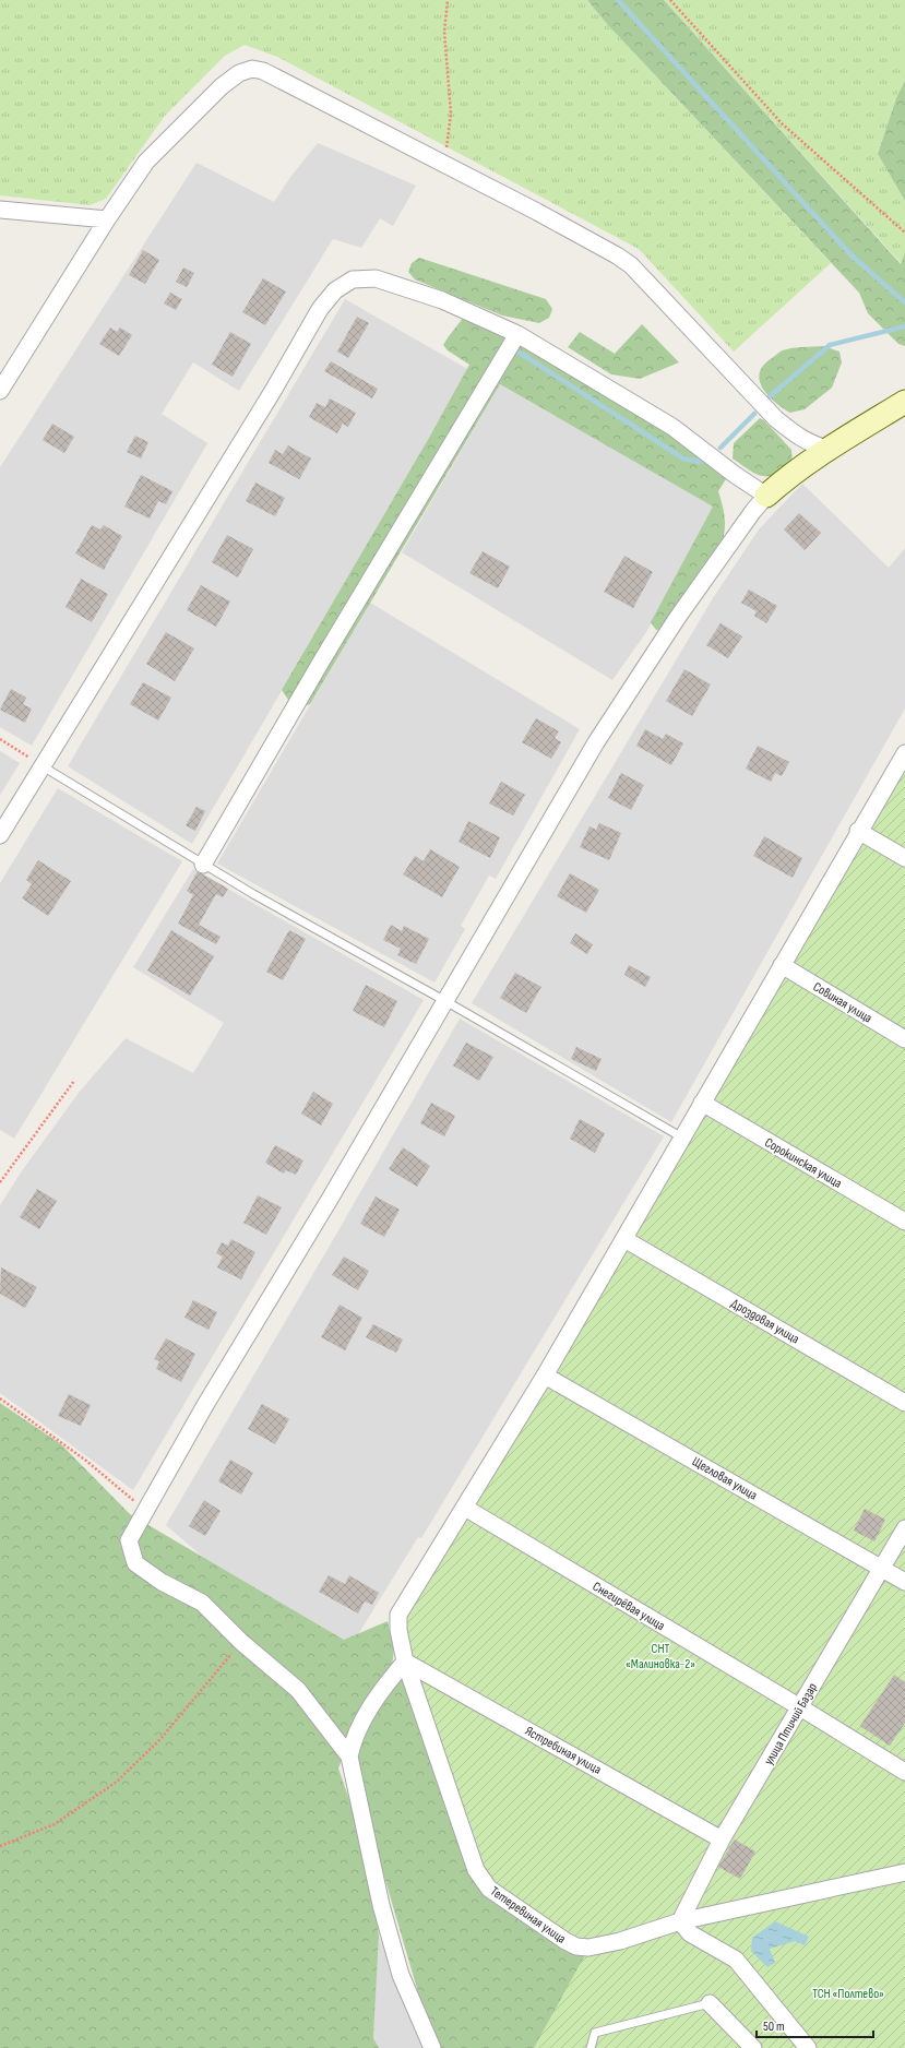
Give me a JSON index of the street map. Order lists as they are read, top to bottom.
{
  "streets": {
    "street": [
      "Совиная улица",
      "Сорокинская улица",
      "Дроздовая улица",
      "Щегловая улица",
      "Снегирёвая улица",
      "улица Птичий Базар",
      "Ястребиная улица",
      "Тетеревиная улица"
    ]
  },
  "crossings": [
    ["Совиная улица", "Тетеревиная улица"],
    ["Сорокинская улица", "Тетеревиная улица"],
    ["Дроздовая улица", "Тетеревиная улица"],
    ["Щегловая улица", "улица Птичий Базар"],
    ["Щегловая улица", "Тетеревиная улица"],
    ["Снегирёвая улица", "улица Птичий Базар"],
    ["Снегирёвая улица", "Тетеревиная улица"],
    ["улица Птичий Базар", "Ястребиная улица"],
    ["улица Птичий Базар", "Тетеревиная улица"],
    ["Ястребиная улица", "Тетеревиная улица"]
  ],
  "parks": ["СНТ «Малиновка-2»", "ТСН «Полтево»"],
  "scale_bar": "50 m"
}
